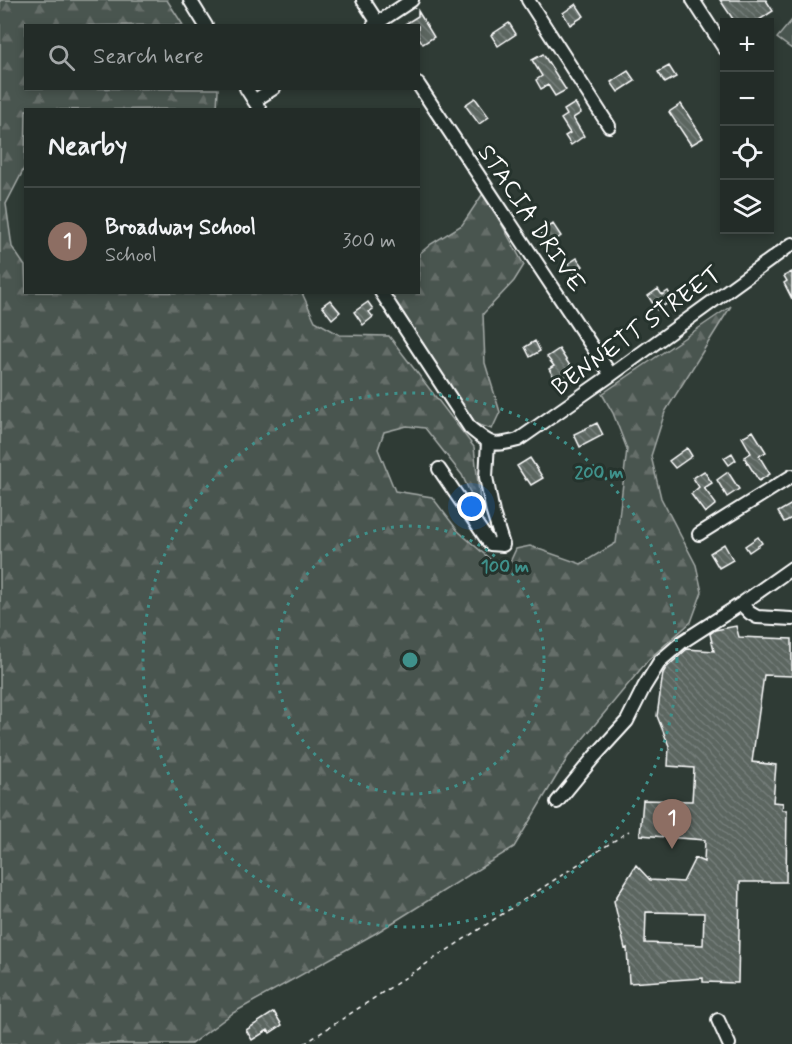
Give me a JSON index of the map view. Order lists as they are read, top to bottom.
{
  "streets": {
    "street": ["STACIA DRIVE", "BENNETT STREET"]
  },
  "crossings": [
    ["STACIA DRIVE", "BENNETT STREET"]
  ],
  "page": {
    "map_buttons": ["+", "−"],
    "search": "Search here",
    "heading": "Nearby",
    "list": [
      {
        "mark": "1",
        "name": "Broadway School",
        "note": "School",
        "value": "300 m"
      }
    ],
    "pins": "1"
  },
  "rings": ["200 m", "100 m"]
}
